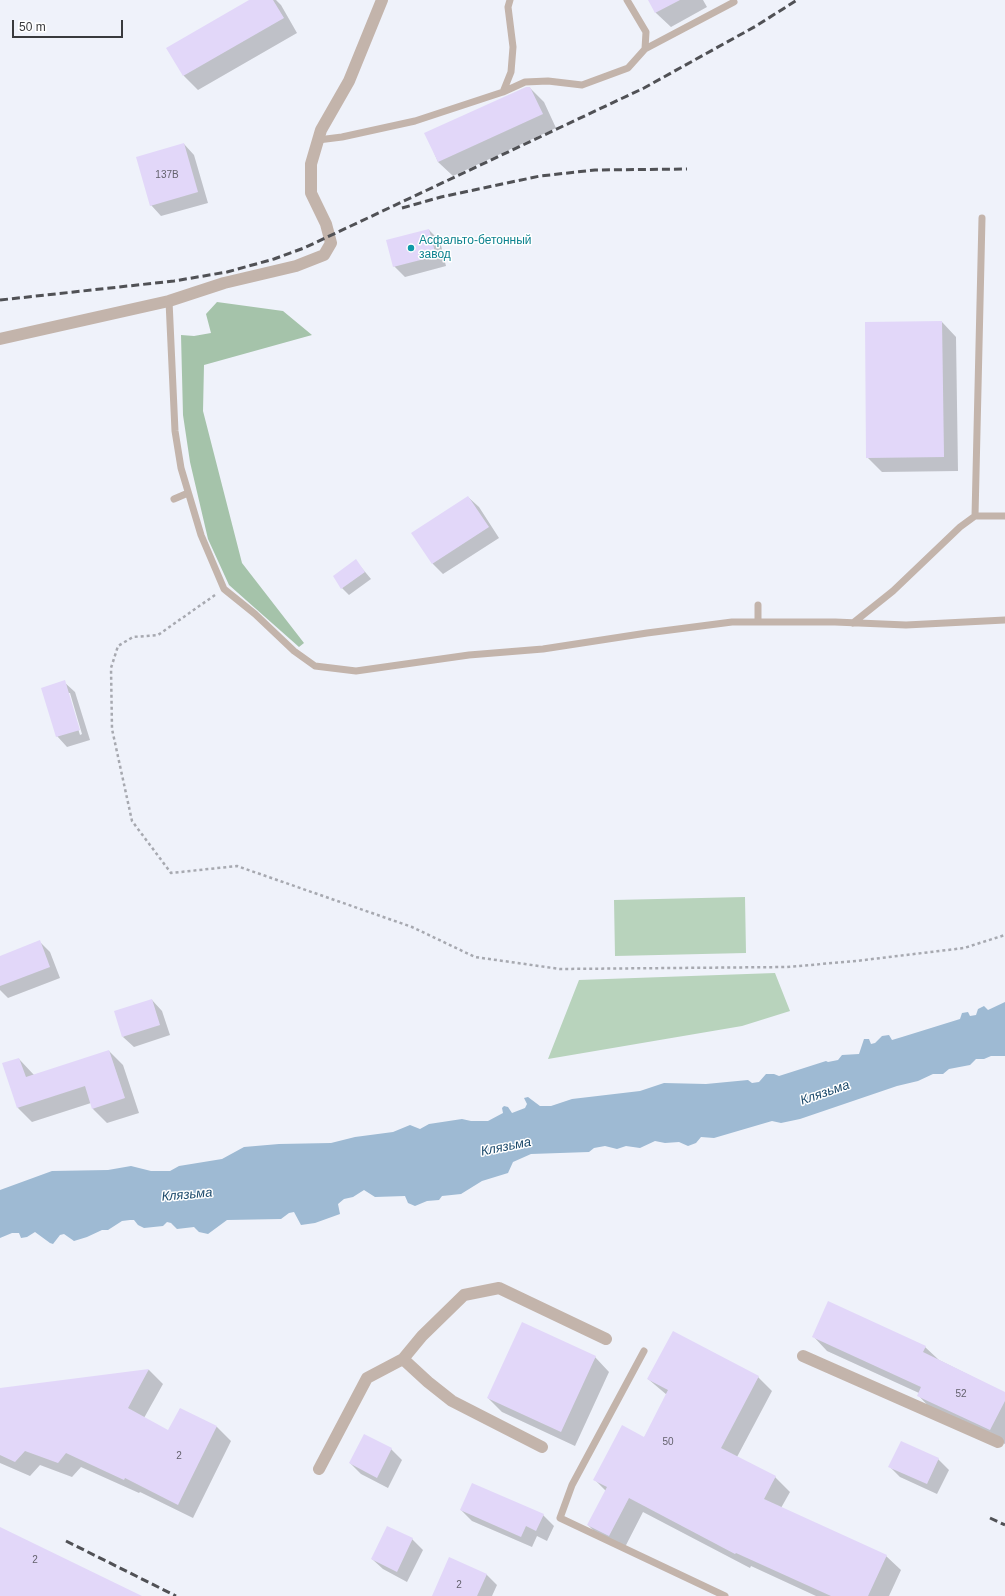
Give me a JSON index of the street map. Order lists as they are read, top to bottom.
{
  "water": ["Клязьма"],
  "places": ["Асфальто-бетонный завод"],
  "house_numbers": [
    "137В",
    "52",
    "50",
    "2",
    "2",
    "2"
  ],
  "scale_bar": "50 m"
}
